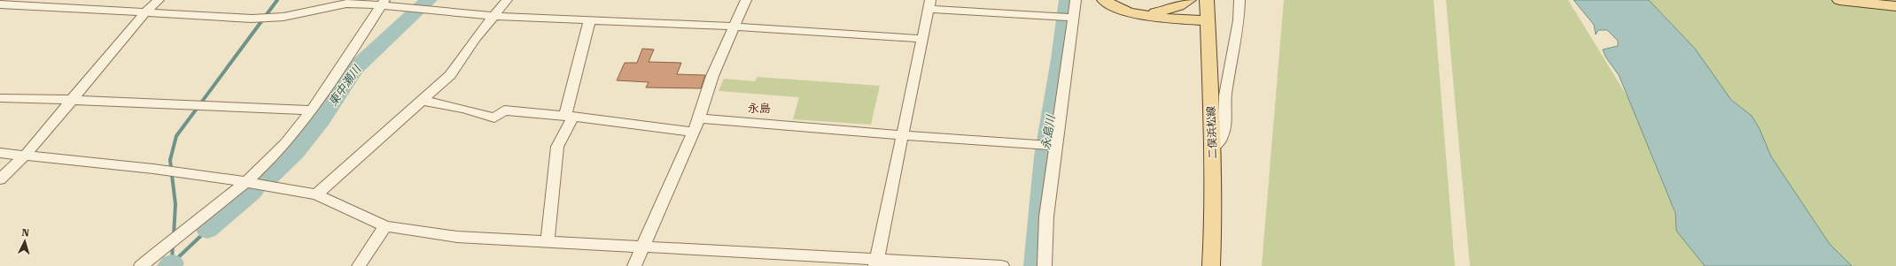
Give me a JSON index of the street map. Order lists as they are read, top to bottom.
{
  "streets": {
    "main road": ["二俣浜松線"]
  },
  "districts": ["永島"],
  "water": ["東中瀬川", "永島川"],
  "north": "top"
}
